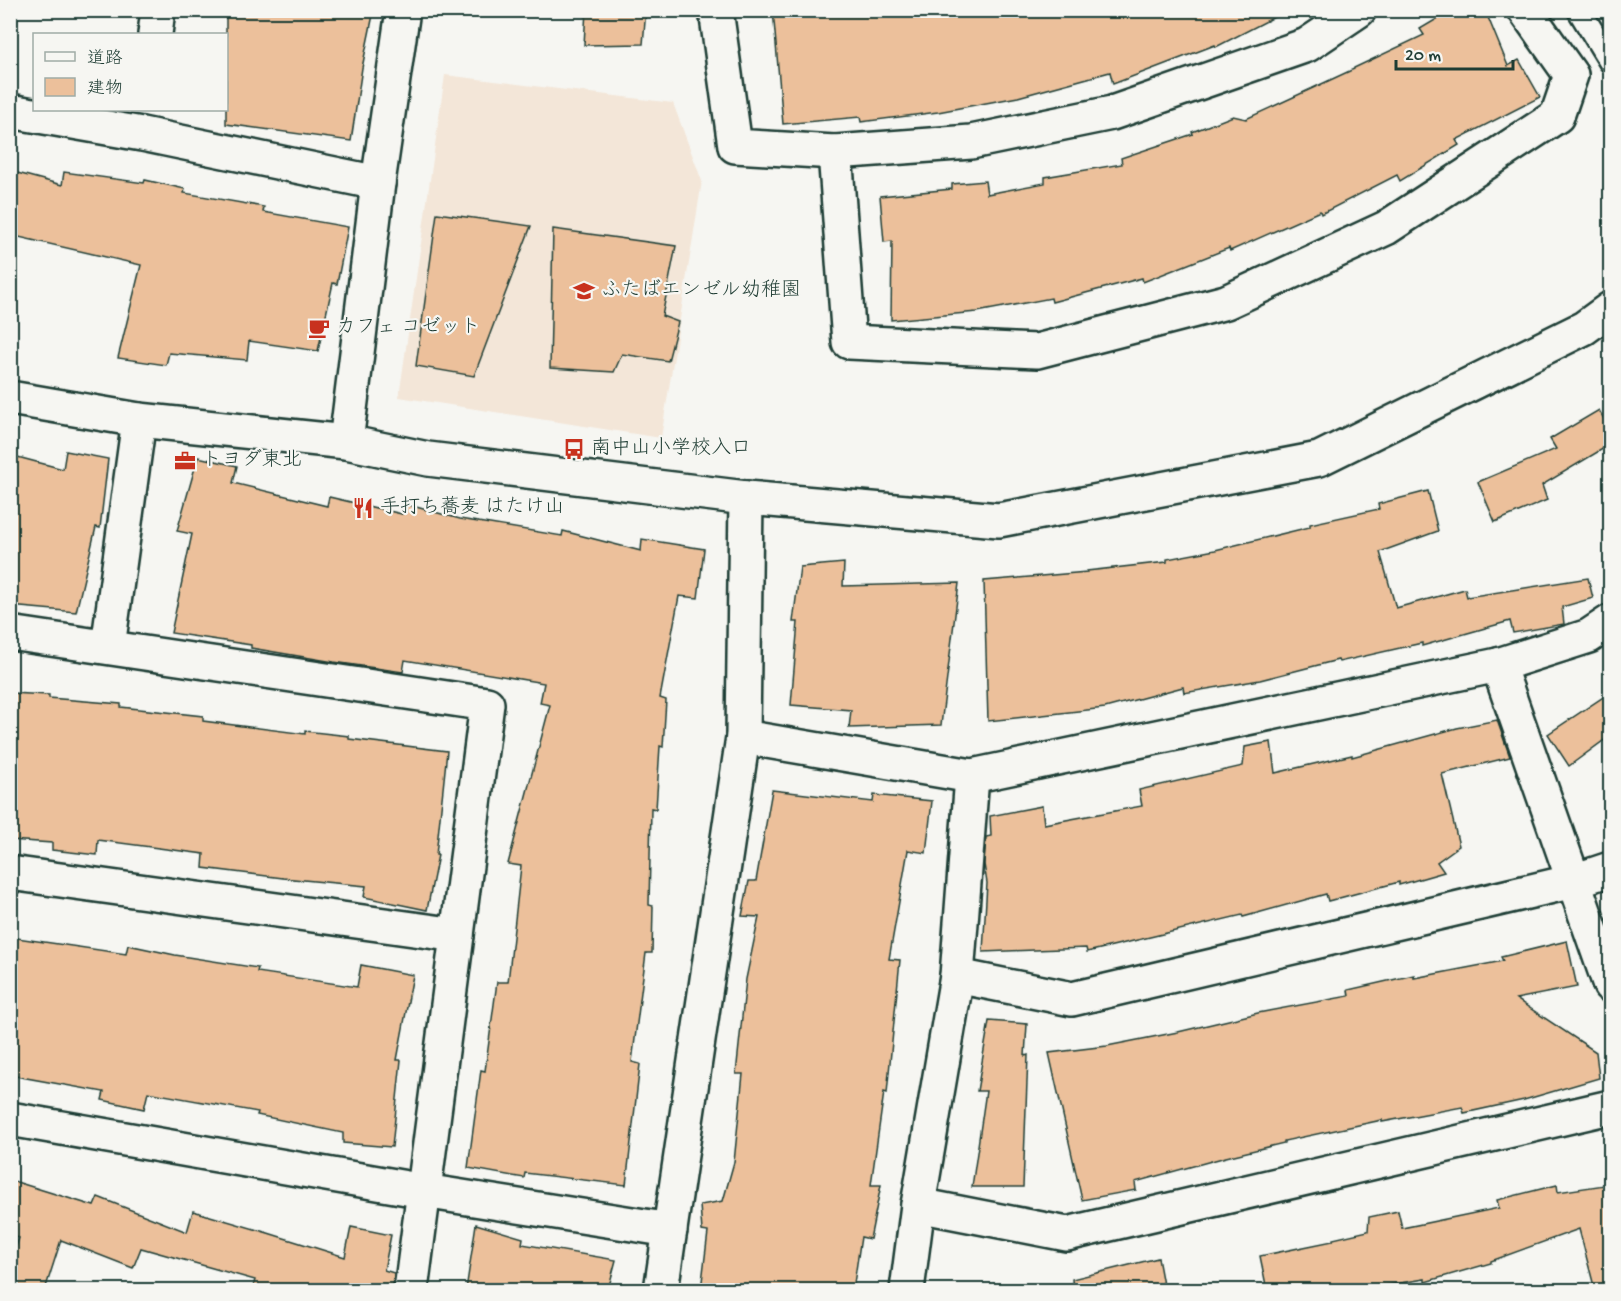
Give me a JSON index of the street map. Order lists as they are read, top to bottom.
{
  "places": {
    "school or university": ["ふたばエンゼル幼稚園"],
    "cafe": ["カフェ コゼット"],
    "bus stop": ["南中山小学校入口"],
    "office": ["トヨダ東北"],
    "restaurant": ["手打ち蕎麦 はたけ山"]
  },
  "legend": ["道路", "建物"],
  "scale_bar": "20 m"
}
